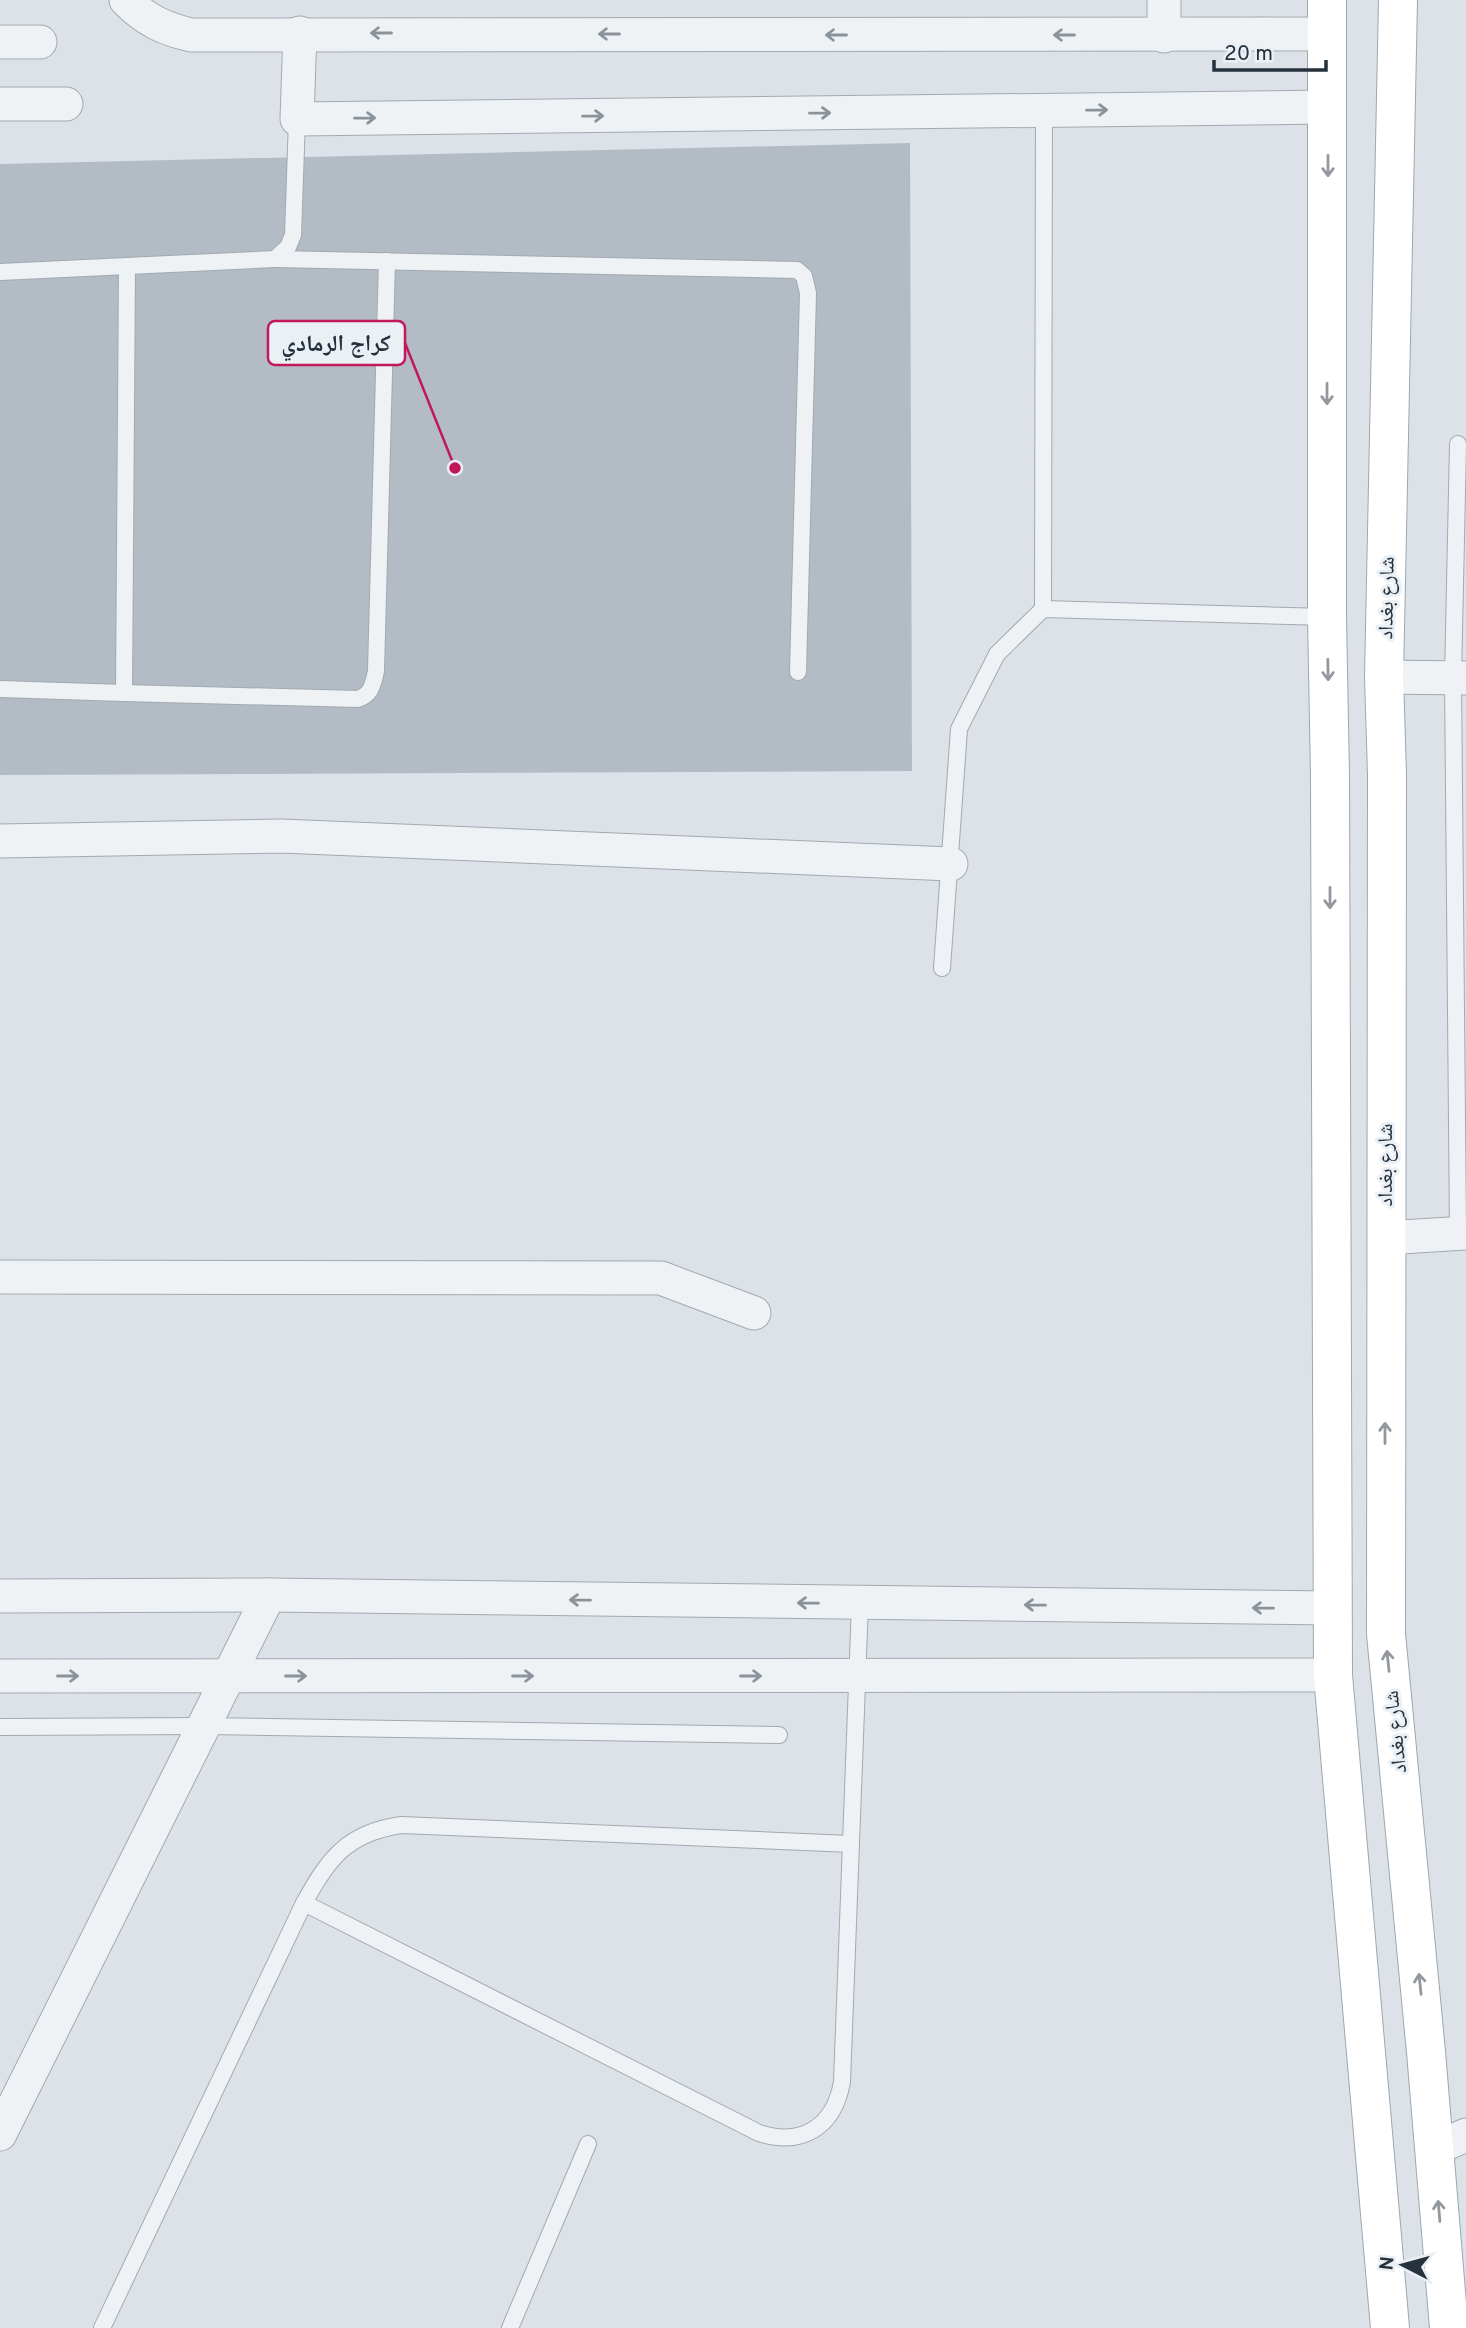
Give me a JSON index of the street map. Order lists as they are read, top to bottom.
{
  "streets": {
    "main road": ["شارع بغداد"]
  },
  "places": ["كراج الرمادي"],
  "scale_bar": "20 m",
  "north": "left"
}
